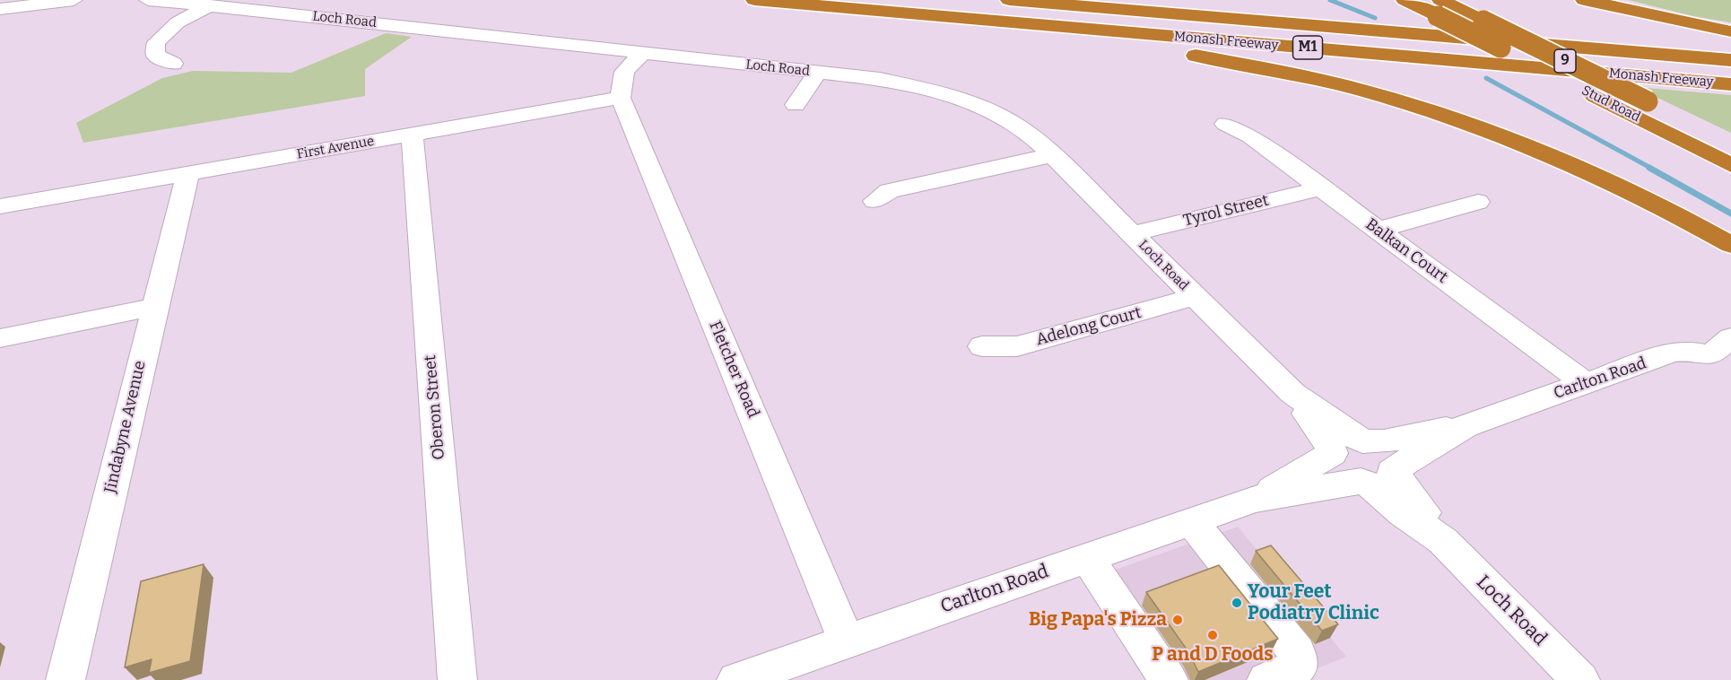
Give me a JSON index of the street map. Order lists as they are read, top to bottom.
{
  "streets": {
    "highway": [
      "Monash Freeway",
      "M1",
      "9",
      "Stud Road"
    ],
    "street": [
      "Loch Road",
      "First Avenue",
      "Tyrol Street",
      "Balkan Court",
      "Adelong Court",
      "Fletcher Road",
      "Carlton Road",
      "Oberon Street",
      "Jindabyne Avenue"
    ]
  },
  "crossings": [
    ["Loch Road", "Tyrol Street"],
    ["Loch Road", "Adelong Court"],
    ["Loch Road", "Carlton Road"],
    ["First Avenue", "Fletcher Road"],
    ["First Avenue", "Oberon Street"],
    ["First Avenue", "Jindabyne Avenue"],
    ["Tyrol Street", "Balkan Court"],
    ["Balkan Court", "Carlton Road"],
    ["Fletcher Road", "Carlton Road"]
  ],
  "places": ["Your Feet Podiatry Clinic", "Big Papa's Pizza", "P and D Foods"]
}
